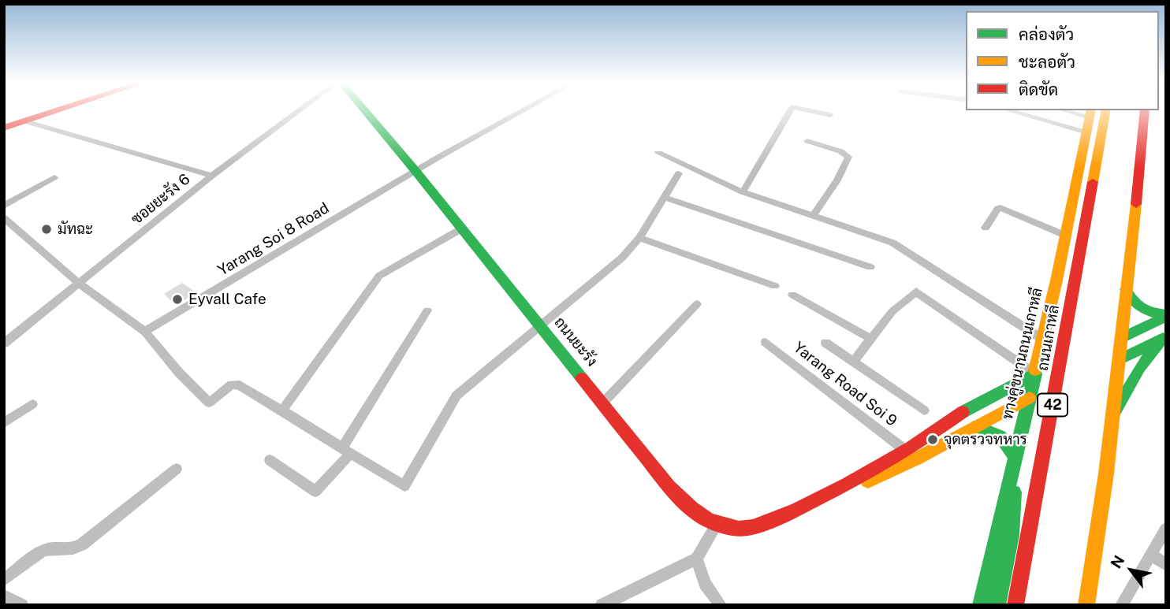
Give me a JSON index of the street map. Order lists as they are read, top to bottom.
{
  "streets": {
    "main road": [
      "ถนนเกาหลี",
      "ถนนยะรัง",
      "ทางคู่ขนานถนนเกาหลี",
      "42"
    ],
    "street": ["ซอยยะรัง 6", "Yarang Soi 8 Road", "Yarang Road Soi 9"]
  },
  "crossings": [
    ["Yarang Soi 8 Road", "ถนนยะรัง"],
    ["ถนนยะรัง", "ทางคู่ขนานถนนเกาหลี"],
    ["ถนนยะรัง", "Yarang Road Soi 9"]
  ],
  "places": ["มัทฉะ", "Eyvall Cafe", "จุดตรวจทหาร"],
  "legend": ["คล่องตัว", "ชะลอตัว", "ติดขัด"],
  "north": "top left"
}
